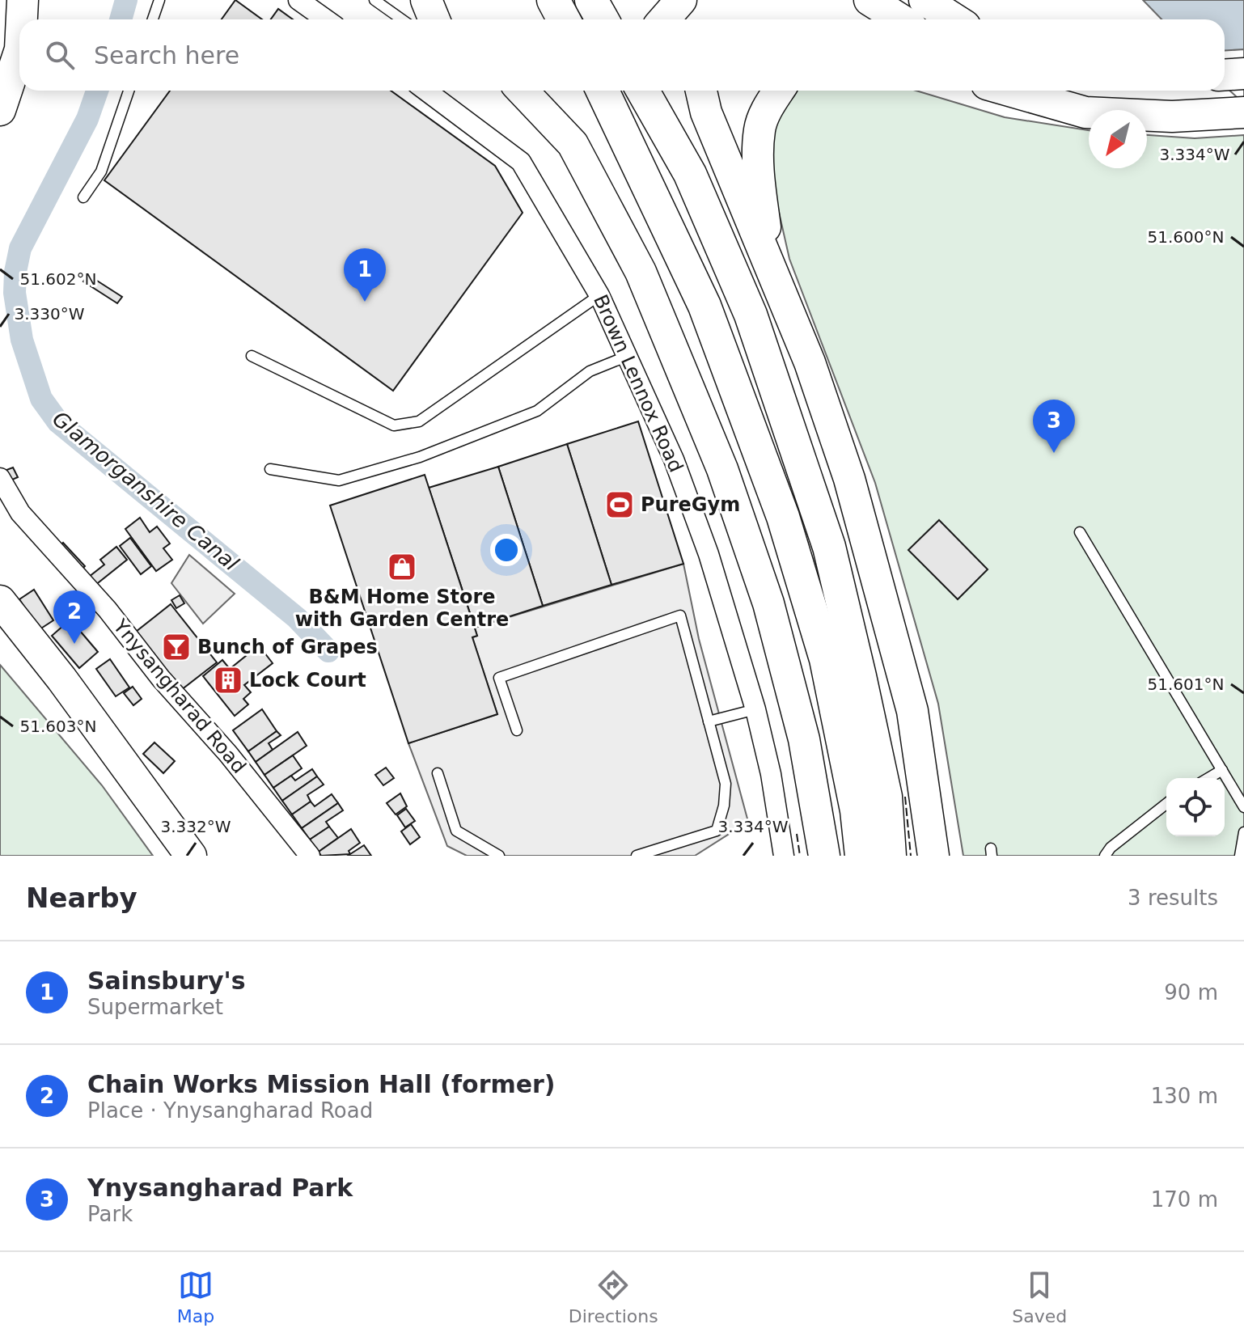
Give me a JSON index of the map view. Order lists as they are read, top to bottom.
{
  "streets": {
    "street": ["Brown Lennox Road", "Ynysangharad Road"]
  },
  "water": ["Glamorganshire Canal"],
  "places": {
    "sports": ["PureGym"],
    "shop": ["B&M Home Store with Garden Centre"],
    "bar": ["Bunch of Grapes"],
    "building": ["Lock Court"]
  },
  "north": "bottom left",
  "page": {
    "search": "Search here",
    "pins": ["1", "3", "2"],
    "heading": ["Nearby", "3 results"],
    "list": [
      {
        "mark": "1",
        "name": "Sainsbury's",
        "note": "Supermarket",
        "value": "90 m"
      },
      {
        "mark": "2",
        "name": "Chain Works Mission Hall (former)",
        "note": "Place · Ynysangharad Road",
        "value": "130 m"
      },
      {
        "mark": "3",
        "name": "Ynysangharad Park",
        "note": "Park",
        "value": "170 m"
      }
    ],
    "nav": ["Map", "Directions", "Saved"]
  },
  "coordinates": [
    "3.334°W",
    "51.600°N",
    "51.602°N",
    "3.330°W",
    "51.601°N",
    "51.603°N",
    "3.332°W"
  ]
}
